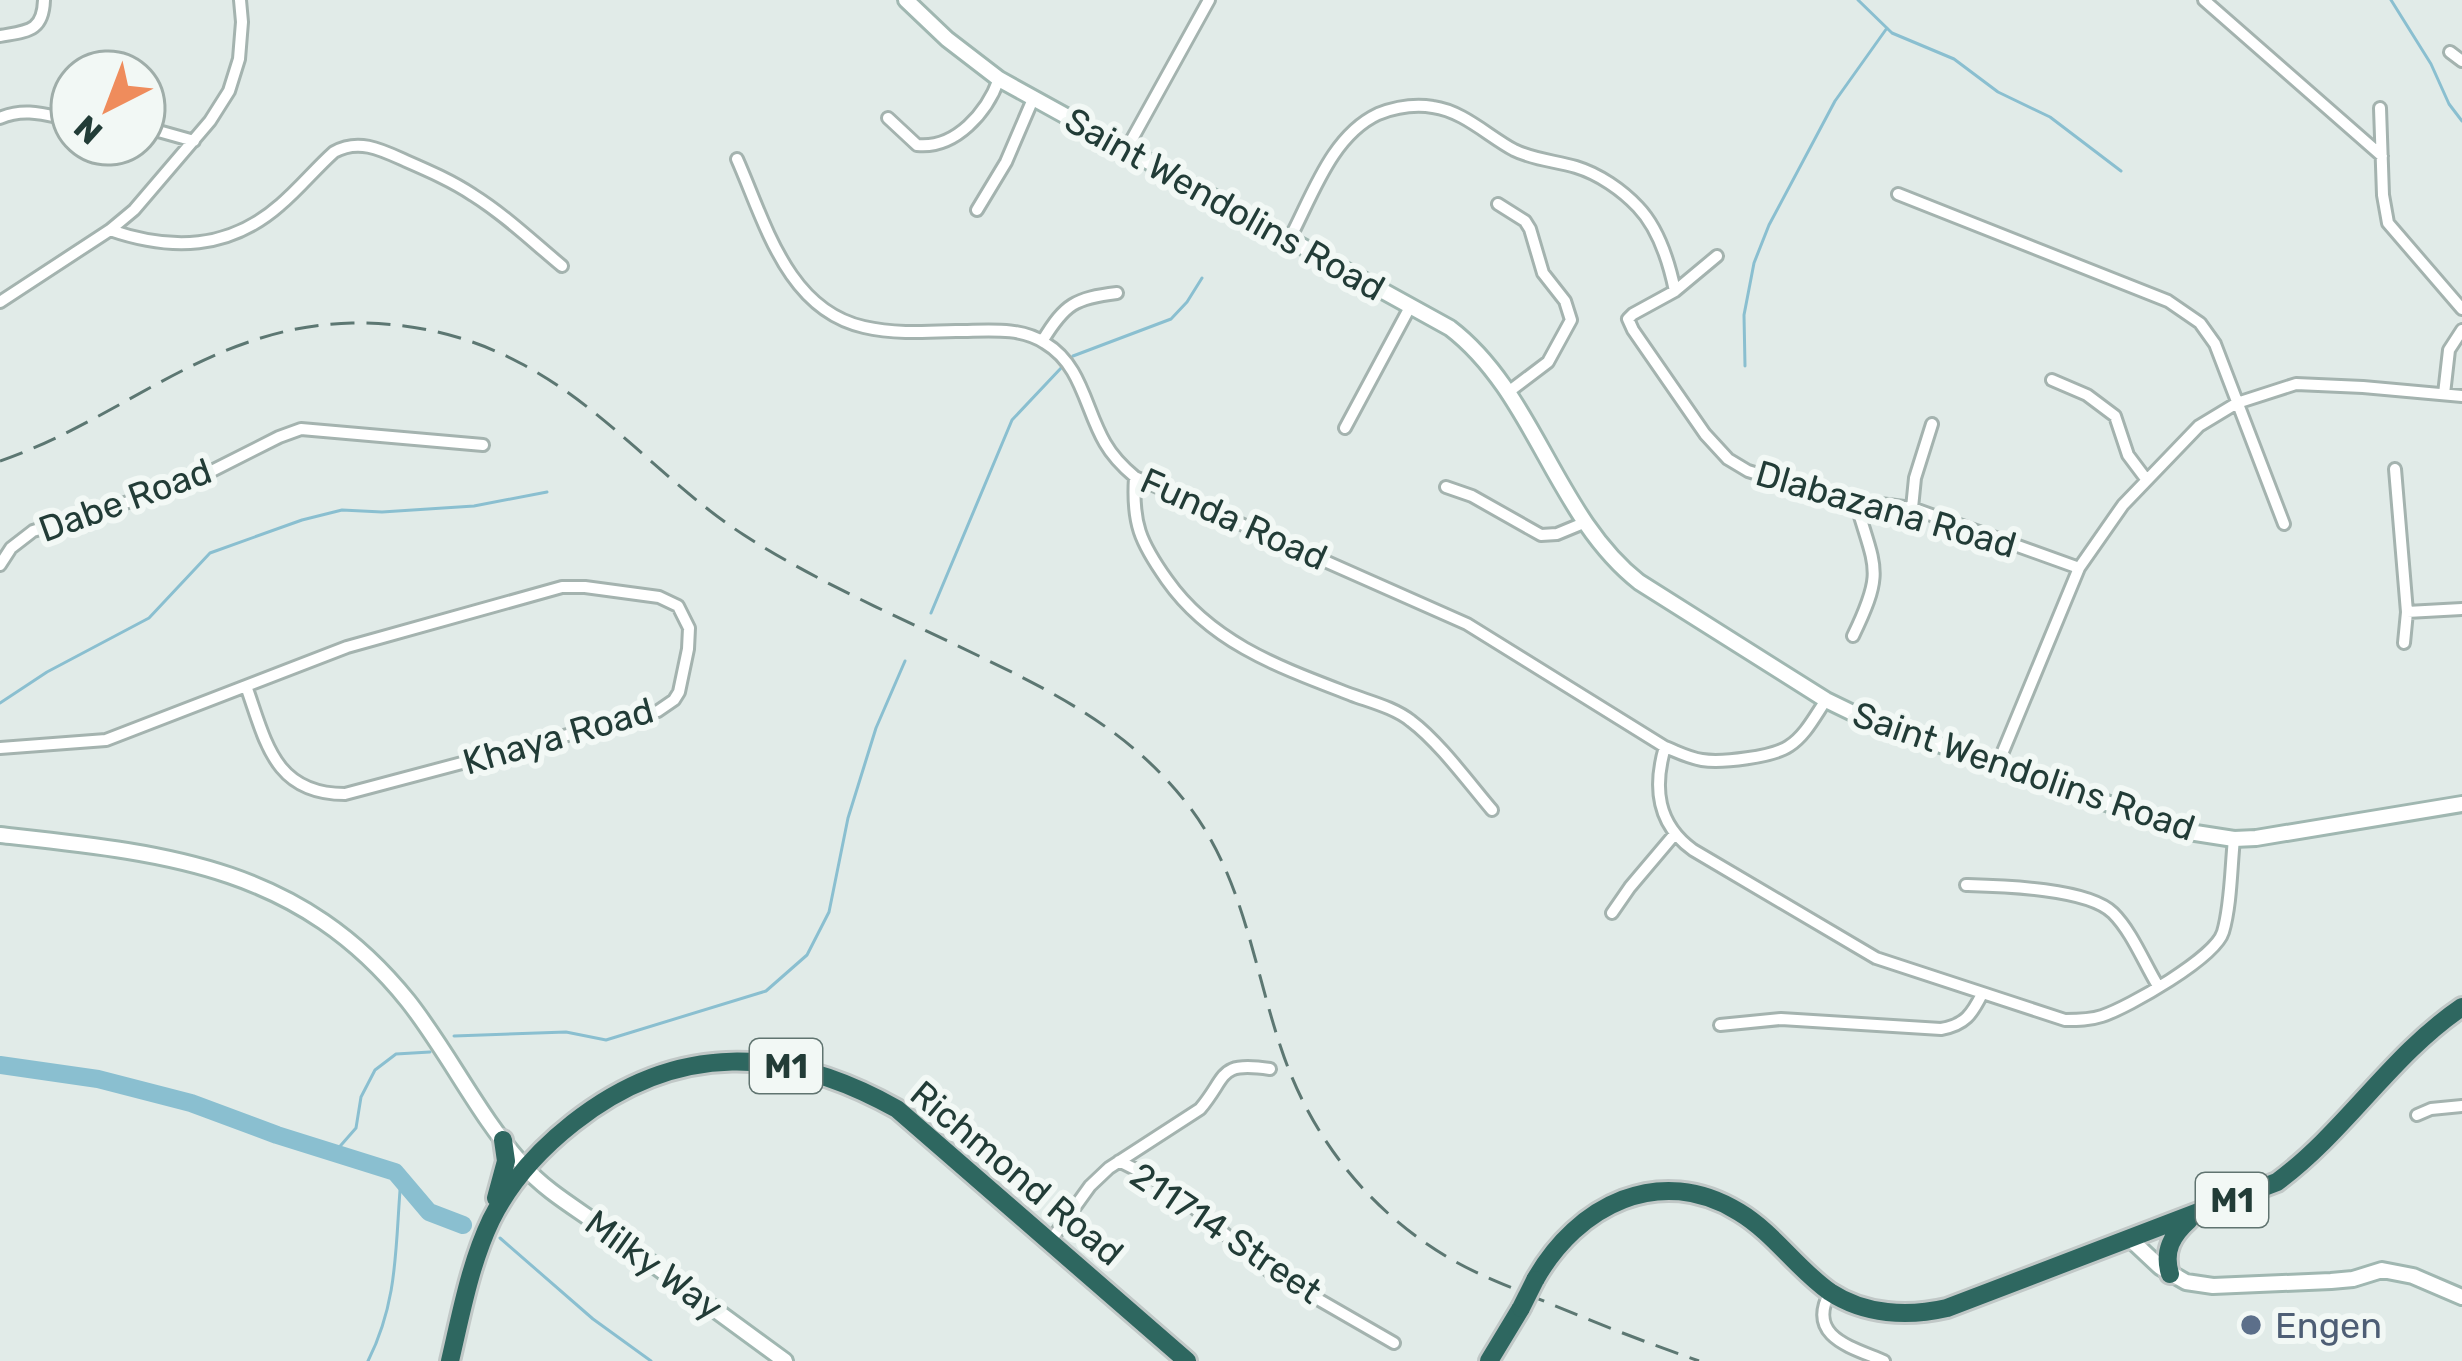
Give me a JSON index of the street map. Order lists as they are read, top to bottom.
{
  "streets": {
    "highway": ["M1", "Richmond Road"],
    "street": [
      "Saint Wendolins Road",
      "Dabe Road",
      "Dlabazana Road",
      "Funda Road",
      "Khaya Road",
      "211714 Street",
      "Milky Way"
    ]
  },
  "crossings": [
    ["Saint Wendolins Road", "Funda Road"],
    ["Richmond Road", "Milky Way"]
  ],
  "places": ["Engen"],
  "north": "bottom left"
}
